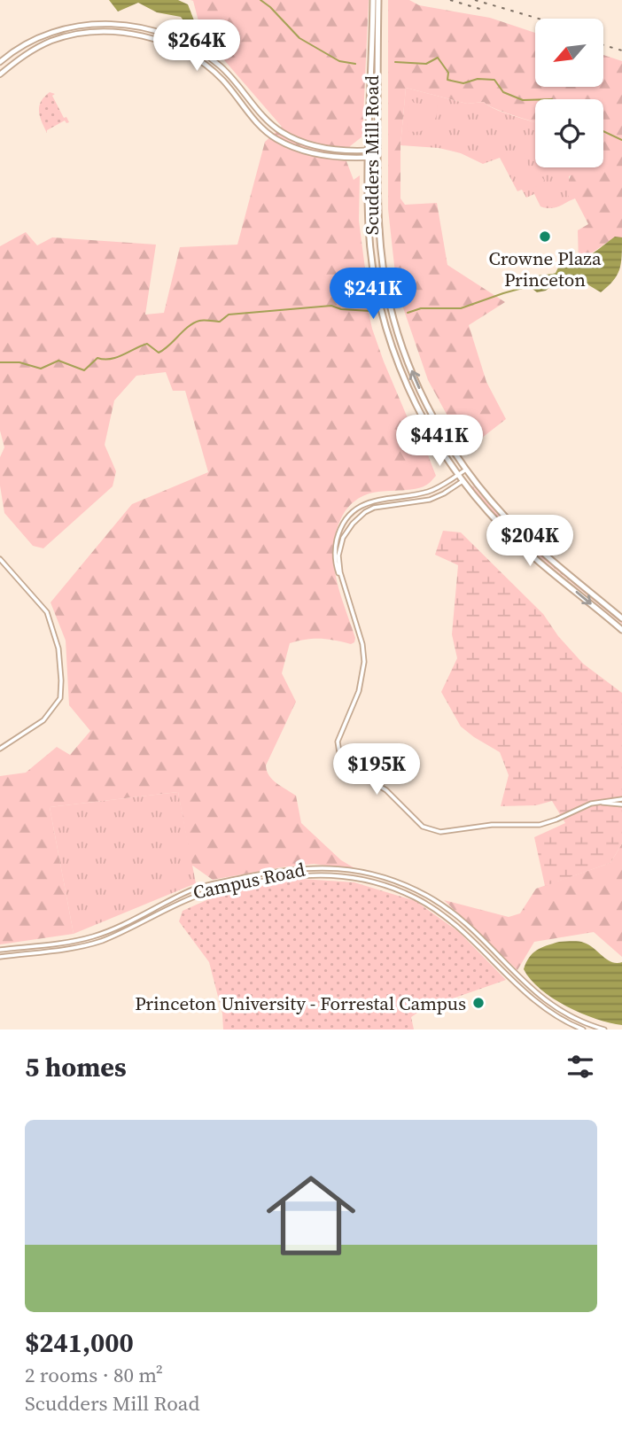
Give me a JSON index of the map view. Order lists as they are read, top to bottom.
{
  "streets": {
    "main road": ["Scudders Mill Road"],
    "street": ["Campus Road"]
  },
  "places": ["Crowne Plaza Princeton", "Princeton University - Forrestal Campus"],
  "north": "bottom left",
  "page": {
    "price": [
      "$264K",
      "$241K",
      "$441K",
      "$204K",
      "$195K"
    ],
    "heading": "5 homes",
    "list": [
      {
        "name": "$241,000",
        "note": "2 rooms · 80 m² · Scudders Mill Road"
      }
    ]
  }
}
